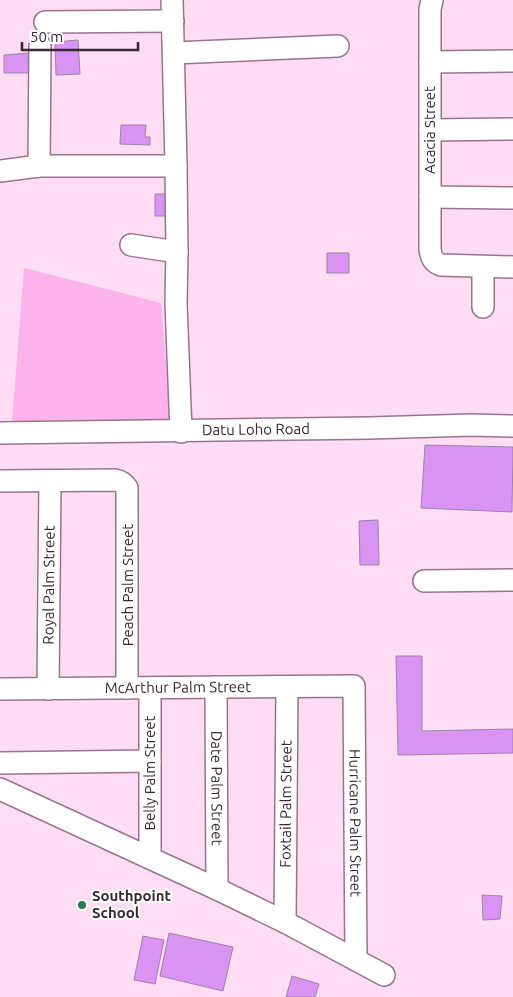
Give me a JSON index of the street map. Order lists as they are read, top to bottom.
{
  "streets": {
    "street": [
      "Acacia Street",
      "Datu Loho Road",
      "Royal Palm Street",
      "Peach Palm Street",
      "McArthur Palm Street",
      "Belly Palm Street",
      "Date Palm Street",
      "Foxtail Palm Street",
      "Hurricane Palm Street"
    ]
  },
  "crossings": [
    ["Royal Palm Street", "Peach Palm Street"],
    ["Royal Palm Street", "McArthur Palm Street"],
    ["Peach Palm Street", "McArthur Palm Street"],
    ["McArthur Palm Street", "Belly Palm Street"],
    ["McArthur Palm Street", "Date Palm Street"],
    ["McArthur Palm Street", "Foxtail Palm Street"],
    ["McArthur Palm Street", "Hurricane Palm Street"]
  ],
  "places": ["Southpoint School"],
  "scale_bar": "50 m"
}
